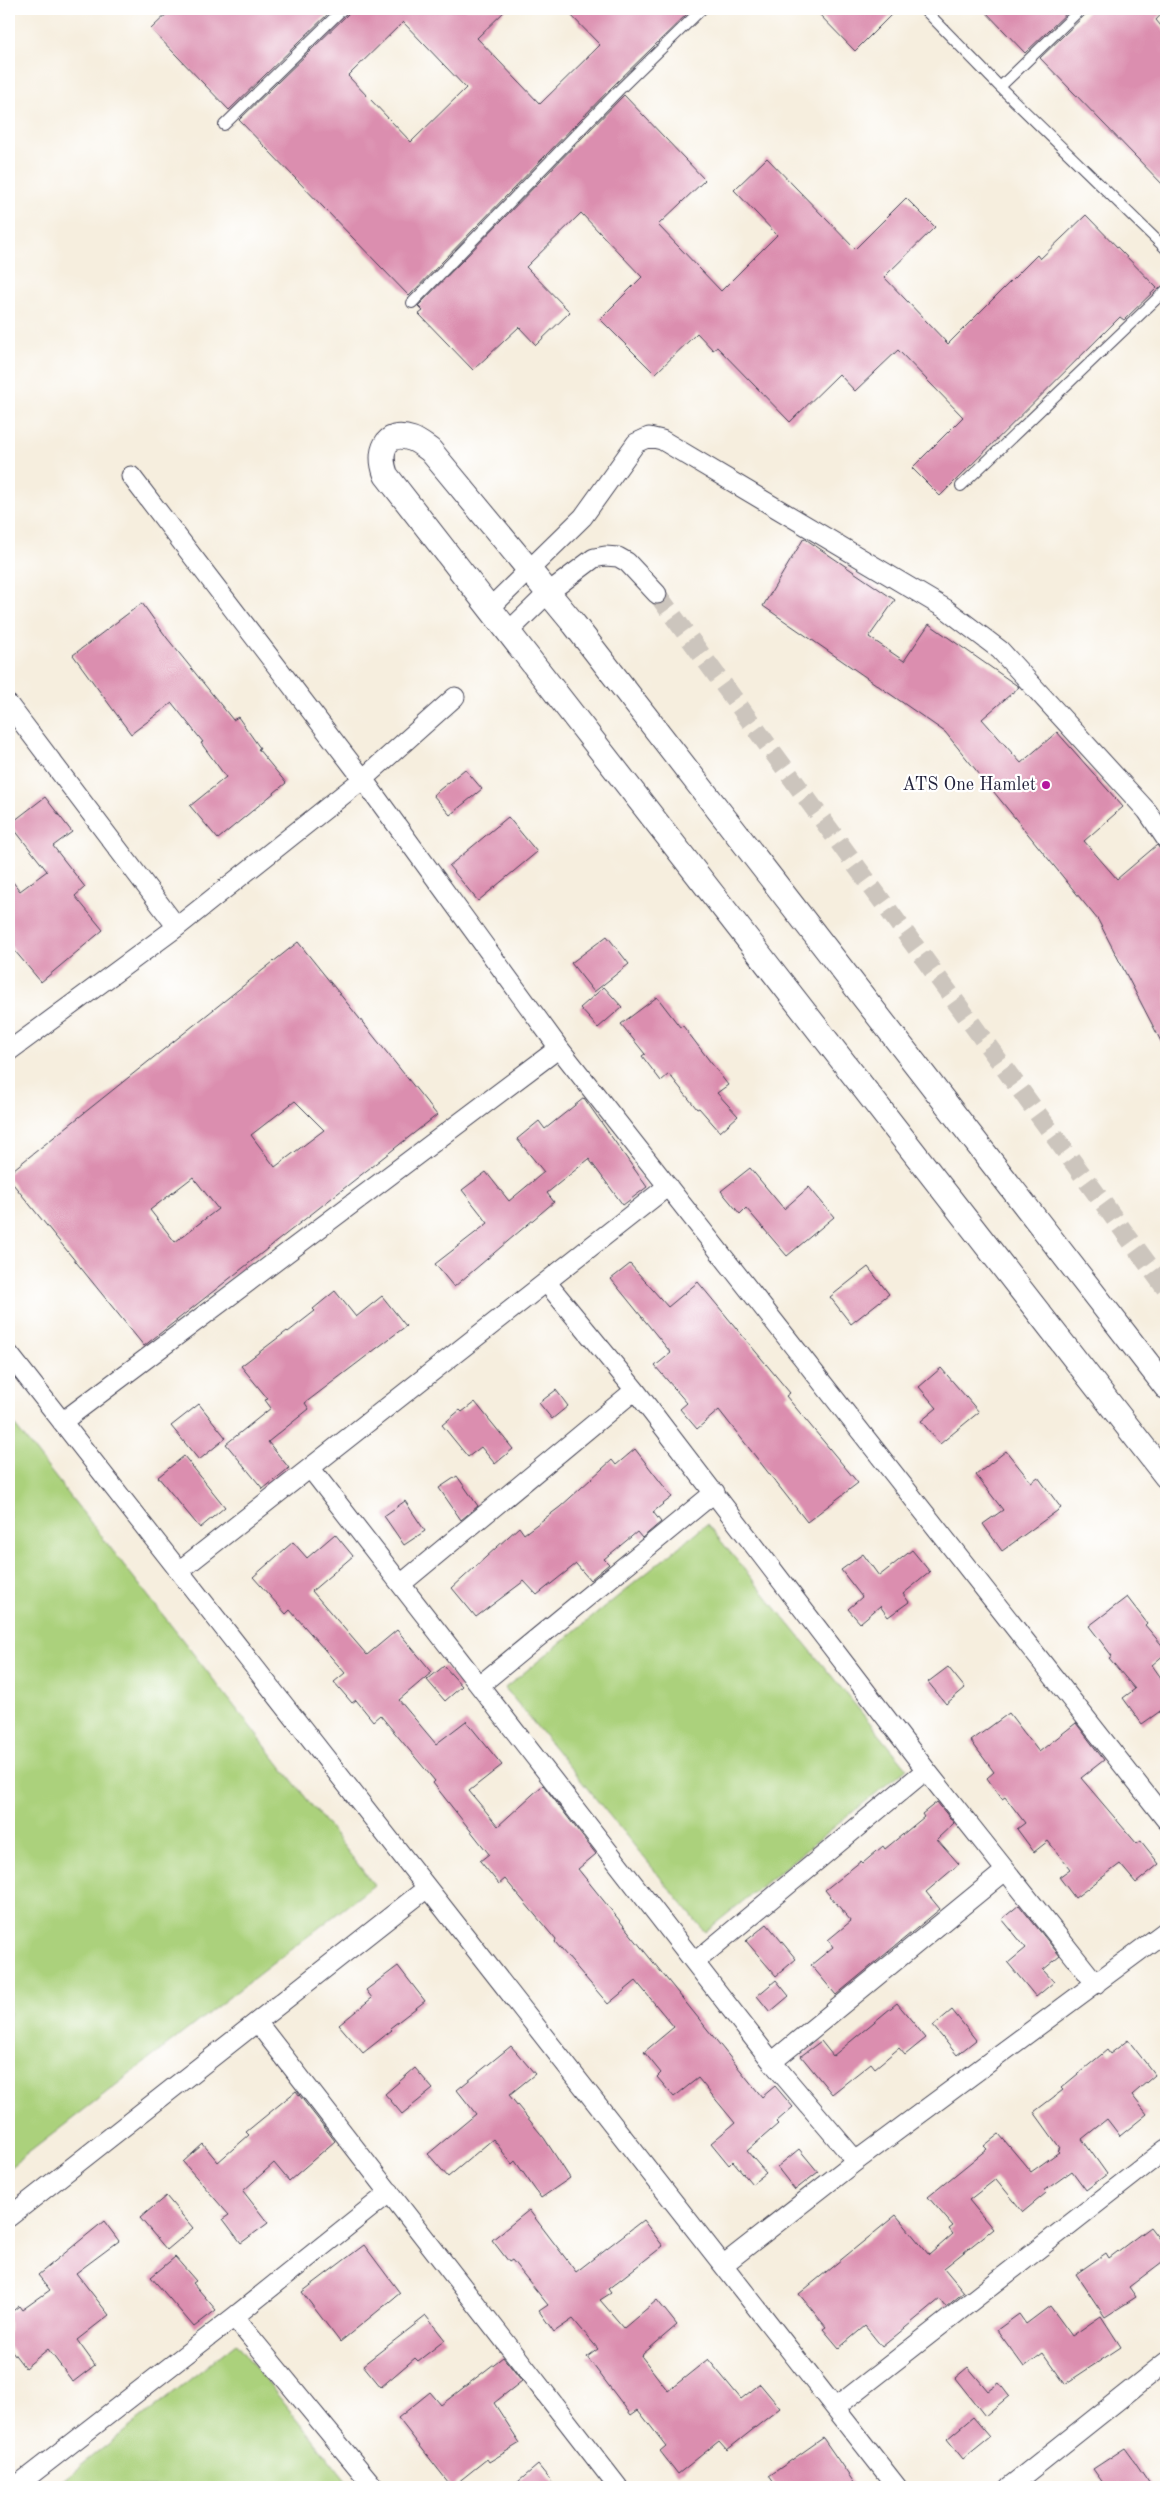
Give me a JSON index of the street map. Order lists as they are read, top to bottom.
{
  "places": ["ATS One Hamlet"]
}
